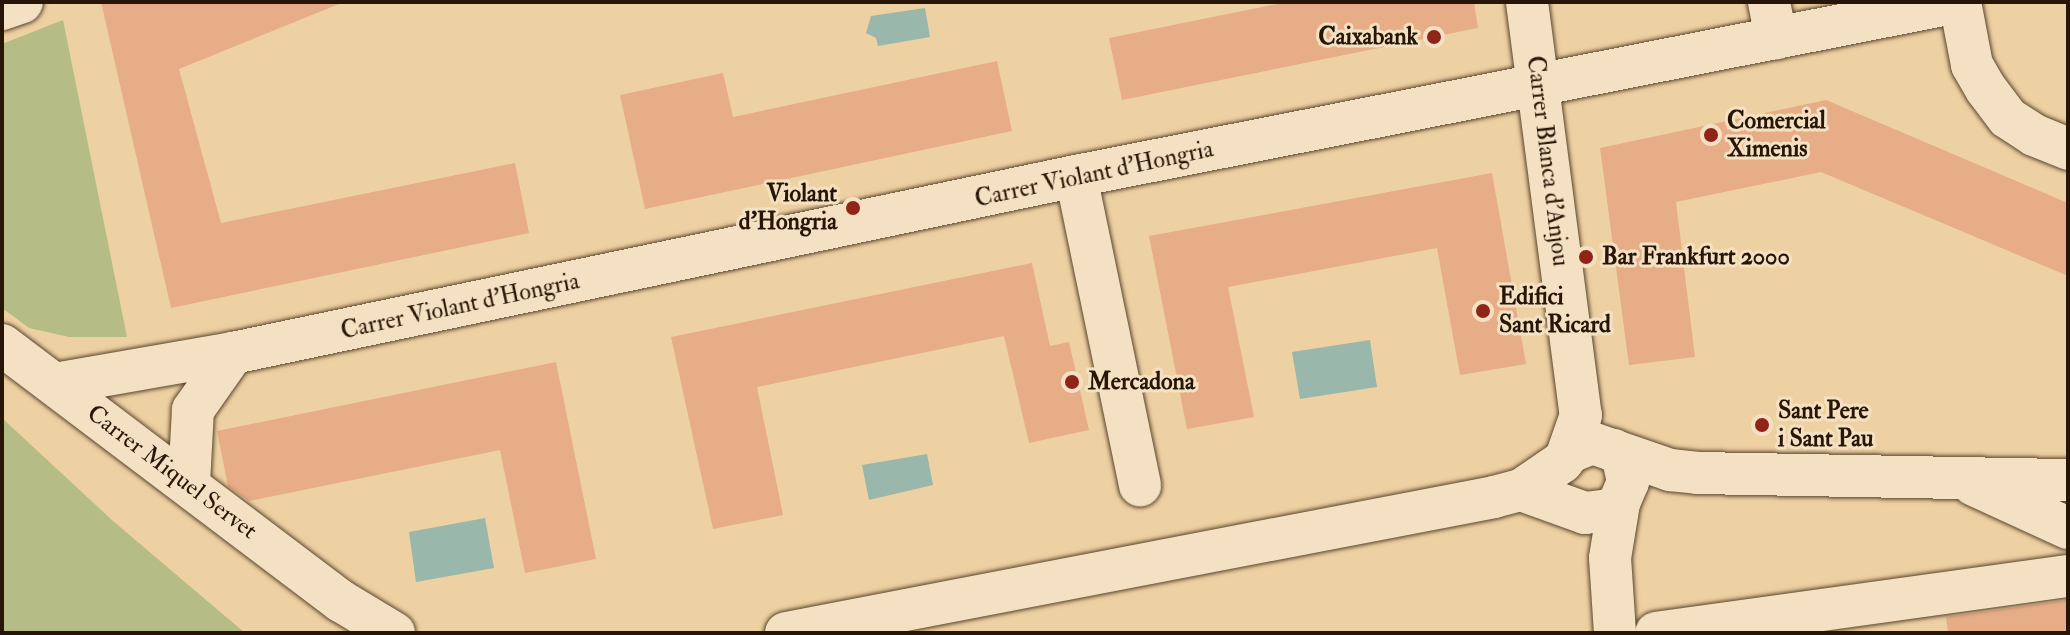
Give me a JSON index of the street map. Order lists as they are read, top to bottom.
{
  "streets": {
    "street": ["Carrer Blanca d'Anjou", "Carrer Violant d'Hongria", "Carrer Miquel Servet"]
  },
  "crossings": [
    ["Carrer Blanca d'Anjou", "Carrer Violant d'Hongria"],
    ["Carrer Violant d'Hongria", "Carrer Miquel Servet"]
  ],
  "places": [
    "Caixabank",
    "Comercial Ximenis",
    "Violant d'Hongria",
    "Bar Frankfurt 2000",
    "Edifici Sant Ricard",
    "Mercadona",
    "Sant Pere i Sant Pau"
  ]
}
